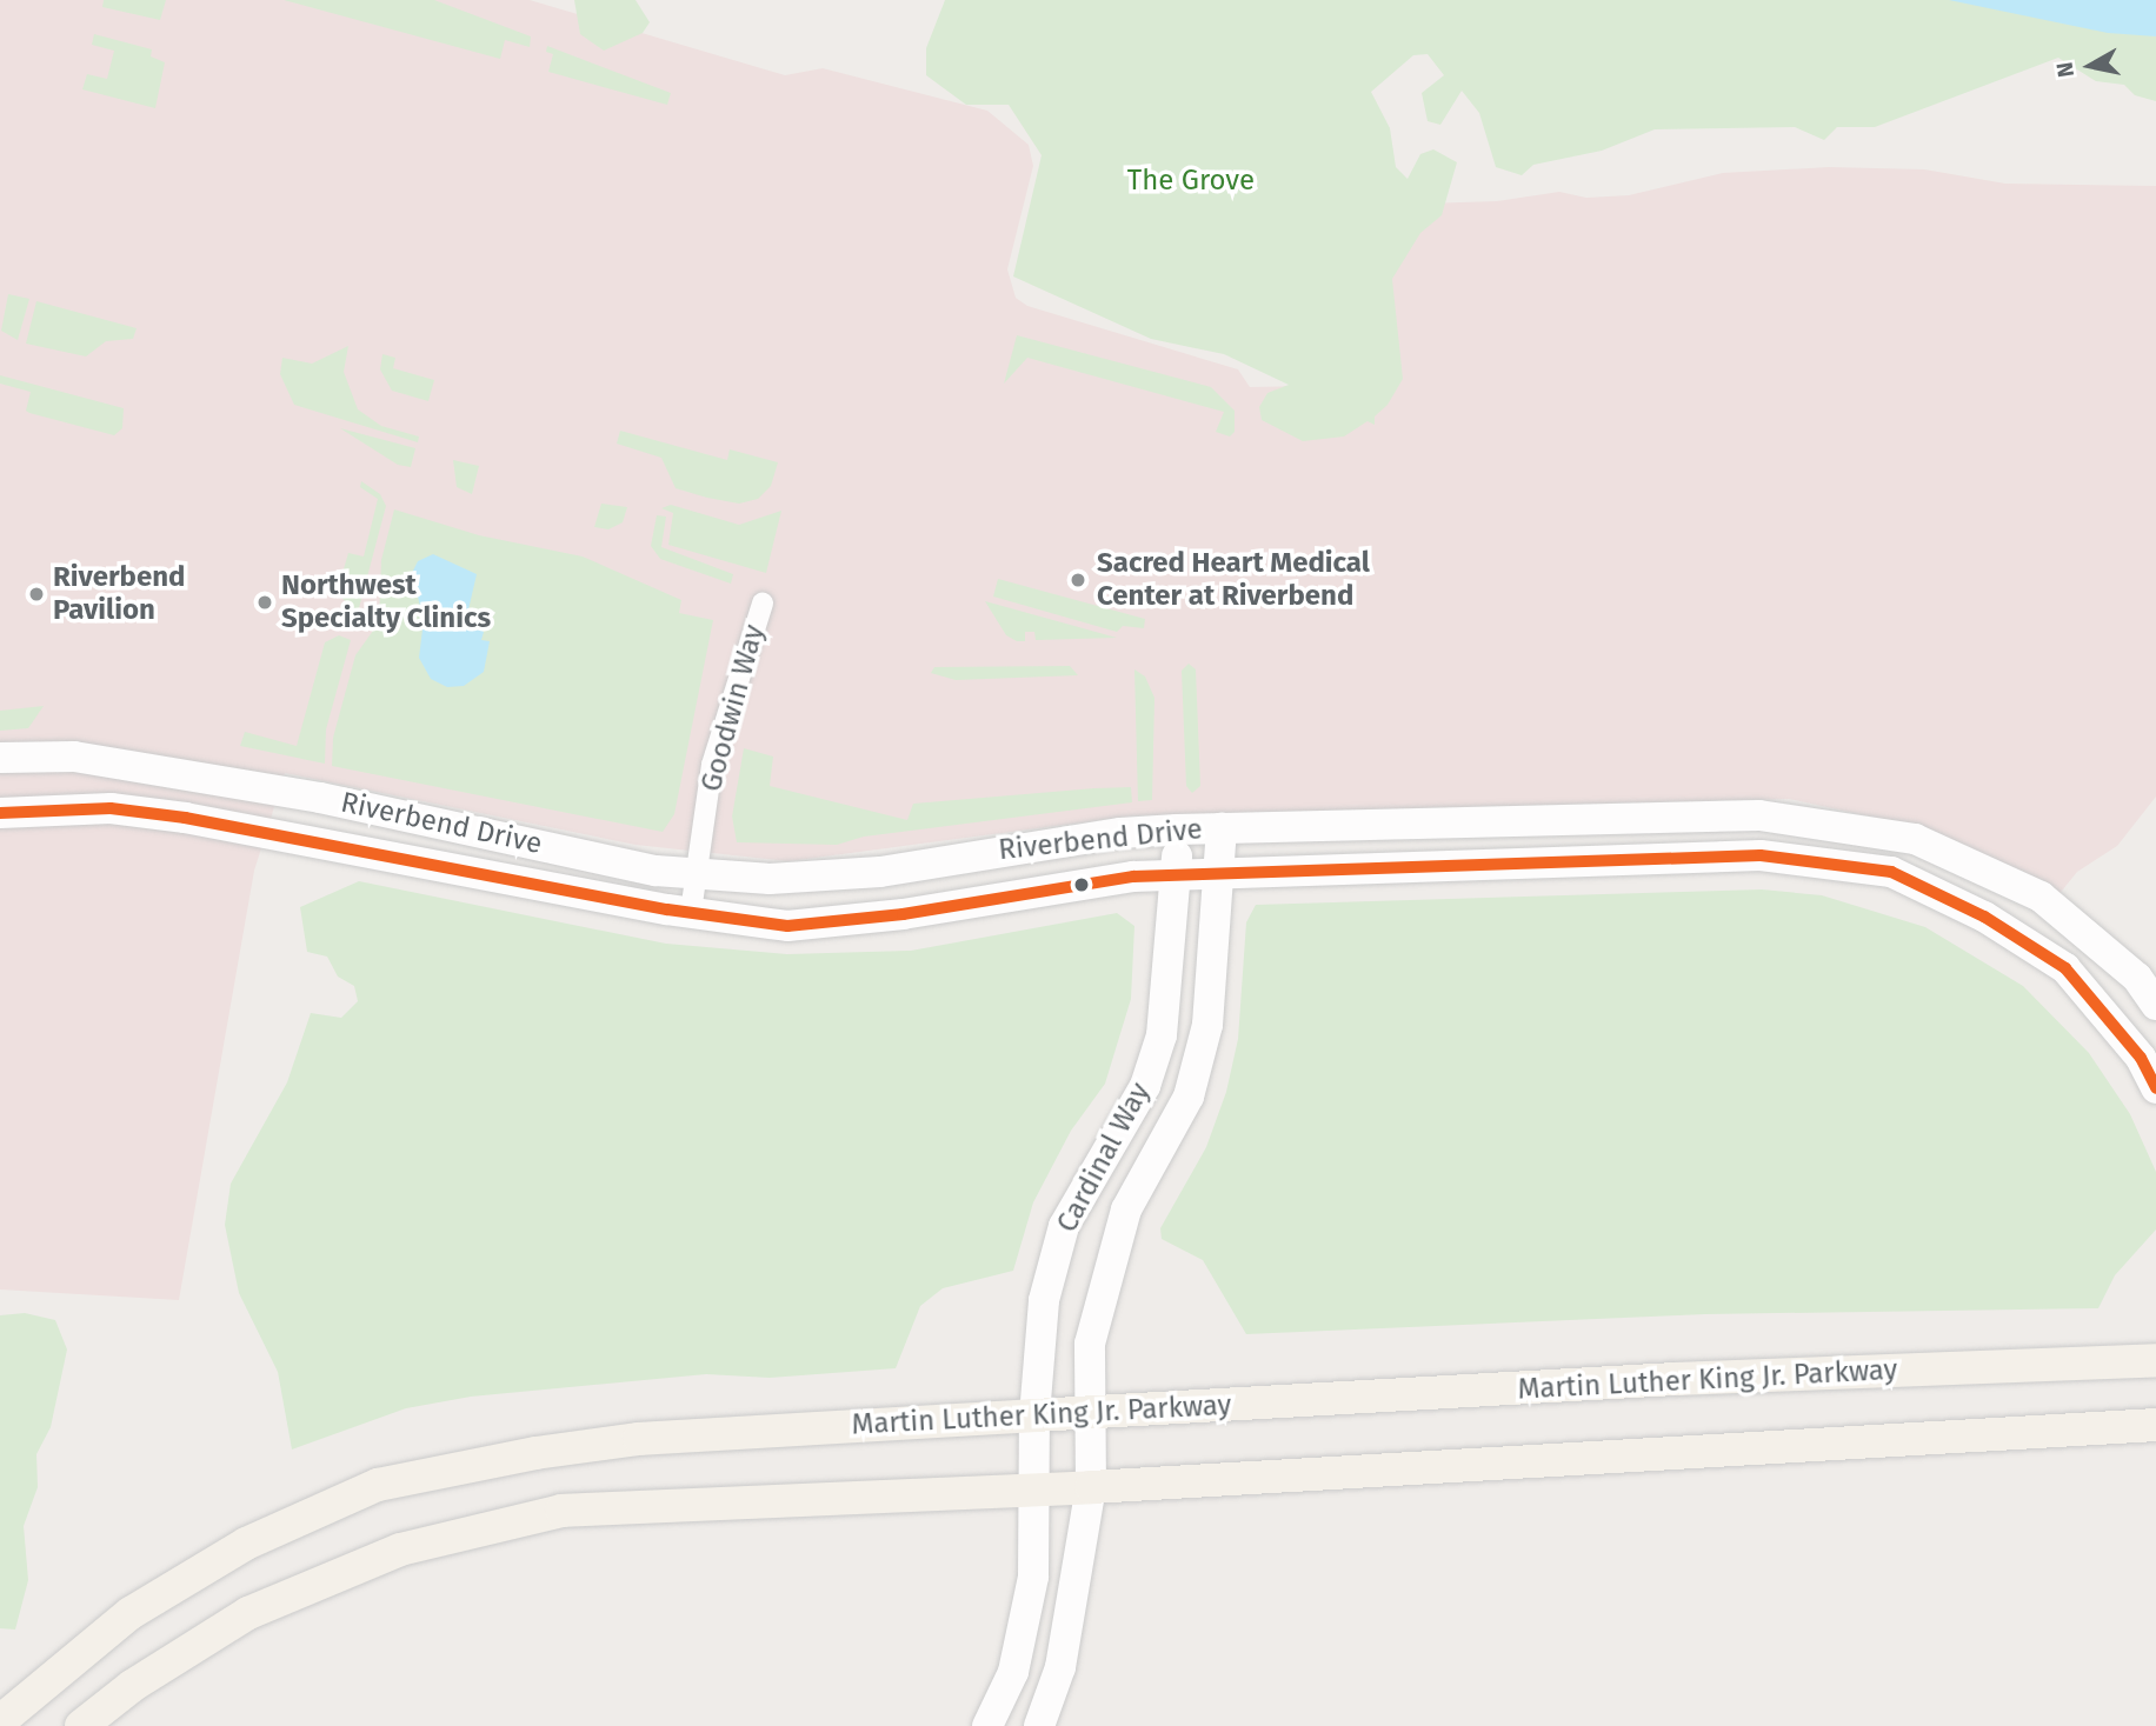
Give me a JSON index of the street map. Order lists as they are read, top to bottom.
{
  "streets": {
    "main road": ["Martin Luther King Jr. Parkway"],
    "street": ["Goodwin Way", "Riverbend Drive", "Cardinal Way"]
  },
  "crossings": [
    ["Goodwin Way", "Riverbend Drive"],
    ["Riverbend Drive", "Cardinal Way"],
    ["Cardinal Way", "Martin Luther King Jr. Parkway"]
  ],
  "parks": ["The Grove"],
  "places": ["Sacred Heart Medical Center at Riverbend", "Riverbend Pavilion", "Northwest Specialty Clinics"],
  "north": "left"
}
